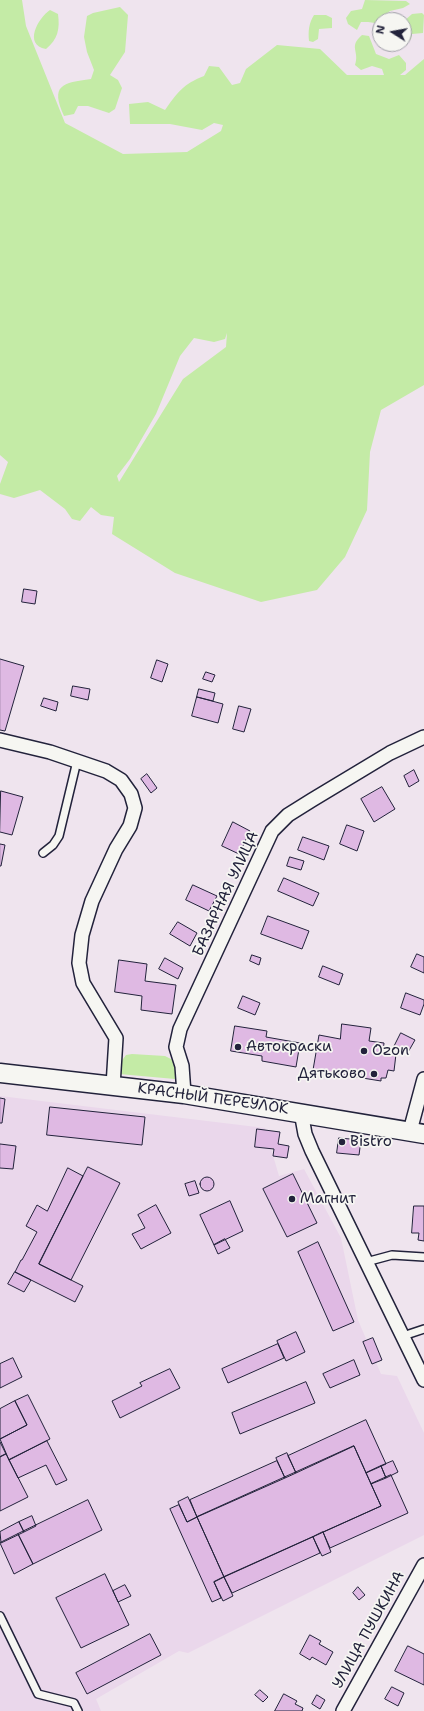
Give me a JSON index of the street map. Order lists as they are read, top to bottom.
{
  "streets": {
    "main road": ["КРАСНЫЙ ПЕРЕУЛОК"],
    "street": ["БАЗАРНАЯ УЛИЦА", "УЛИЦА ПУШКИНА"]
  },
  "crossings": [
    ["БАЗАРНАЯ УЛИЦА", "КРАСНЫЙ ПЕРЕУЛОК"]
  ],
  "places": [
    "Автокраски",
    "Ozon",
    "Дятьково",
    "Bistro",
    "Магнит"
  ],
  "north": "left"
}
